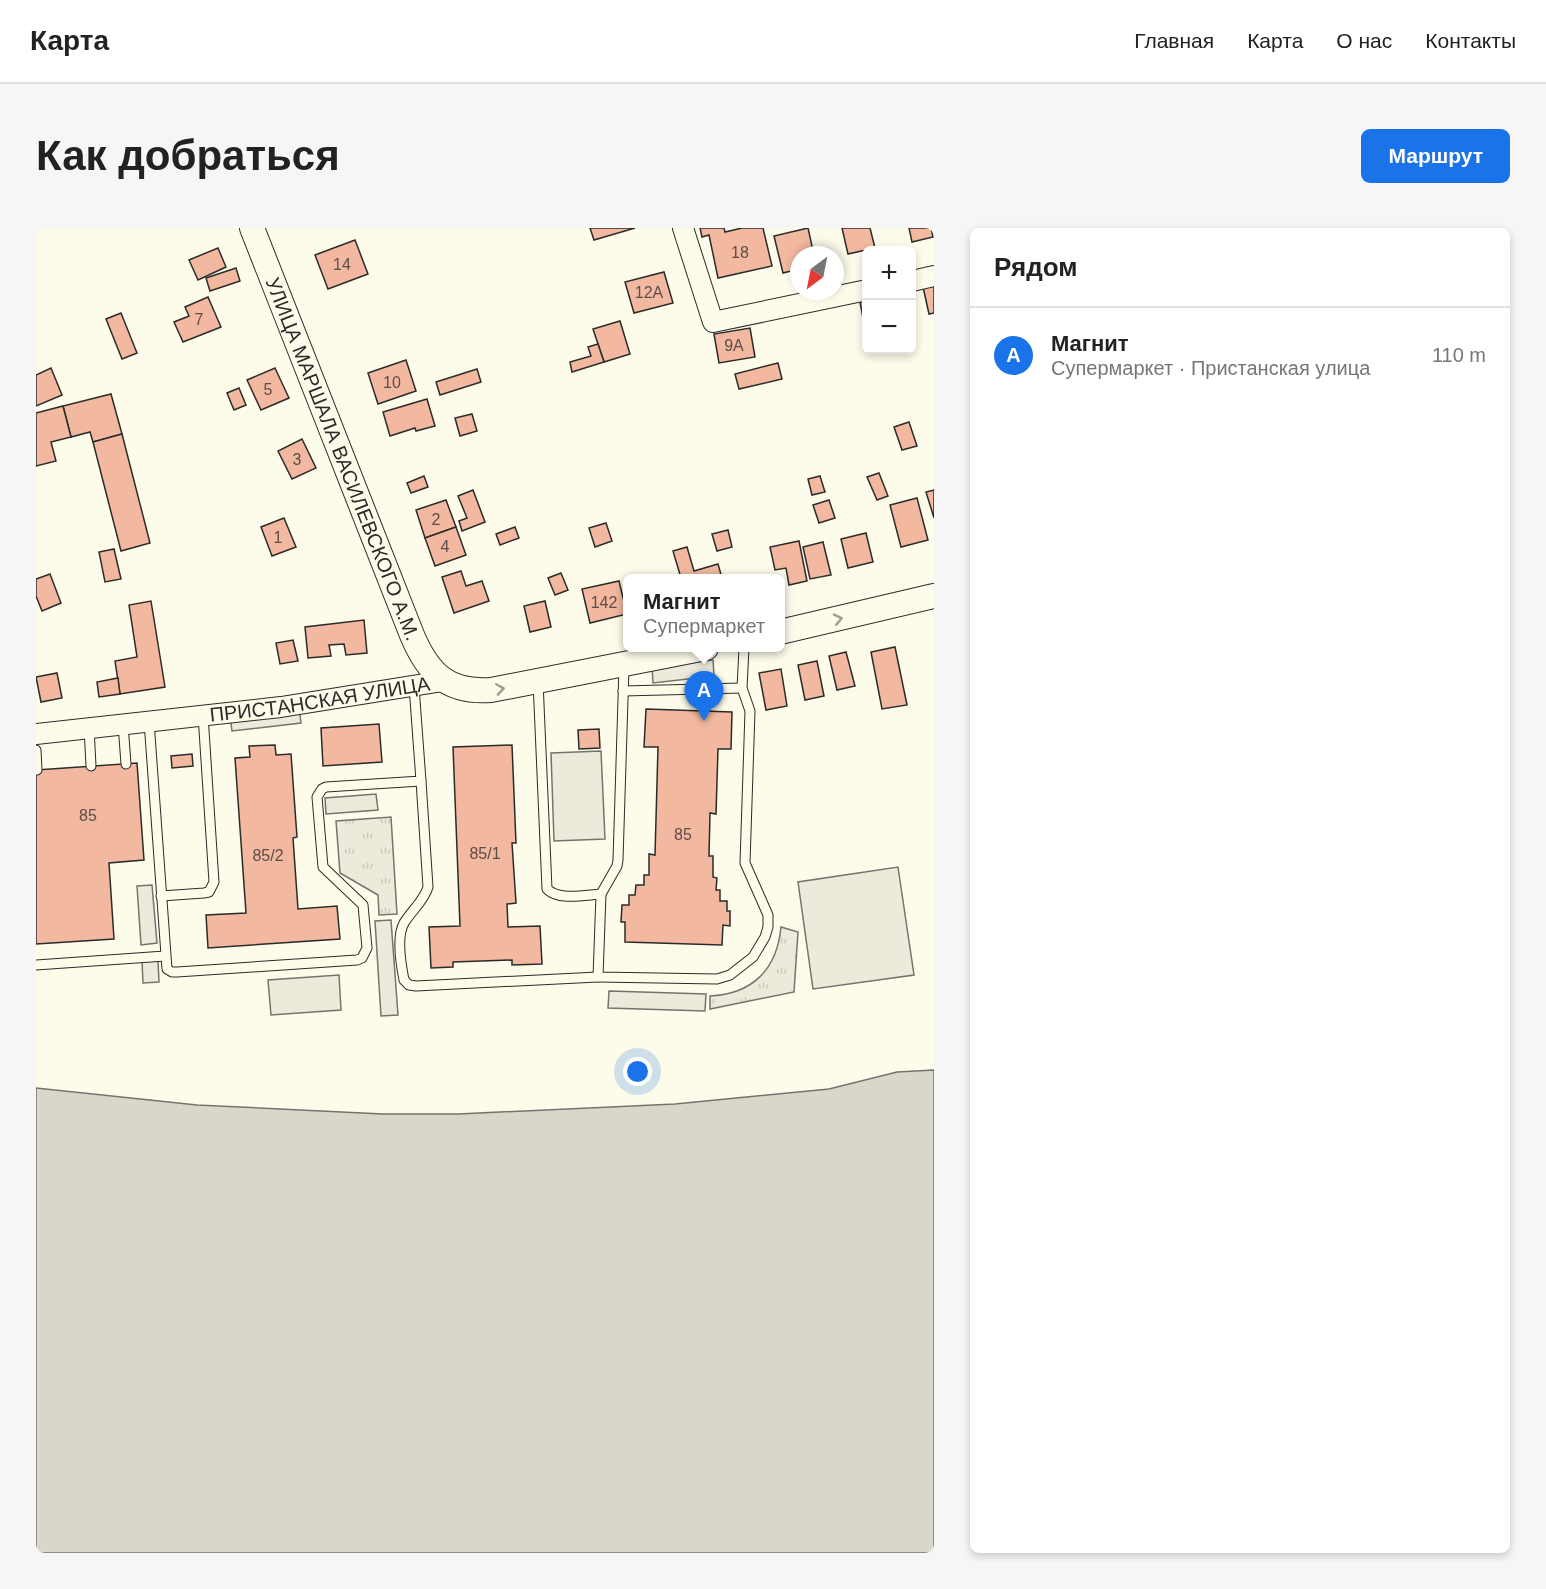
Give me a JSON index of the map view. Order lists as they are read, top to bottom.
{
  "streets": {
    "street": ["УЛИЦА МАРШАЛА ВАСИЛЕВСКОГО А.М.", "ПРИСТАНСКАЯ УЛИЦА"]
  },
  "crossings": [
    ["УЛИЦА МАРШАЛА ВАСИЛЕВСКОГО А.М.", "ПРИСТАНСКАЯ УЛИЦА"]
  ],
  "house_numbers": [
    "18",
    "14",
    "12А",
    "7",
    "9А",
    "10",
    "5",
    "3",
    "2",
    "1",
    "4",
    "142",
    "85",
    "85",
    "85/1",
    "85/2"
  ],
  "north": "bottom left",
  "page": {
    "header": "Карта",
    "nav": [
      "Главная",
      "Карта",
      "О нас",
      "Контакты"
    ],
    "buttons": "Маршрут",
    "title": "Как добраться",
    "heading": "Рядом",
    "map_buttons": ["+", "−"],
    "list": [
      {
        "mark": "A",
        "name": "Магнит",
        "note": "Супермаркет · Пристанская улица",
        "value": "110 m"
      }
    ],
    "popup": ["Магнит", "Супермаркет"],
    "pins": "A"
  }
}
